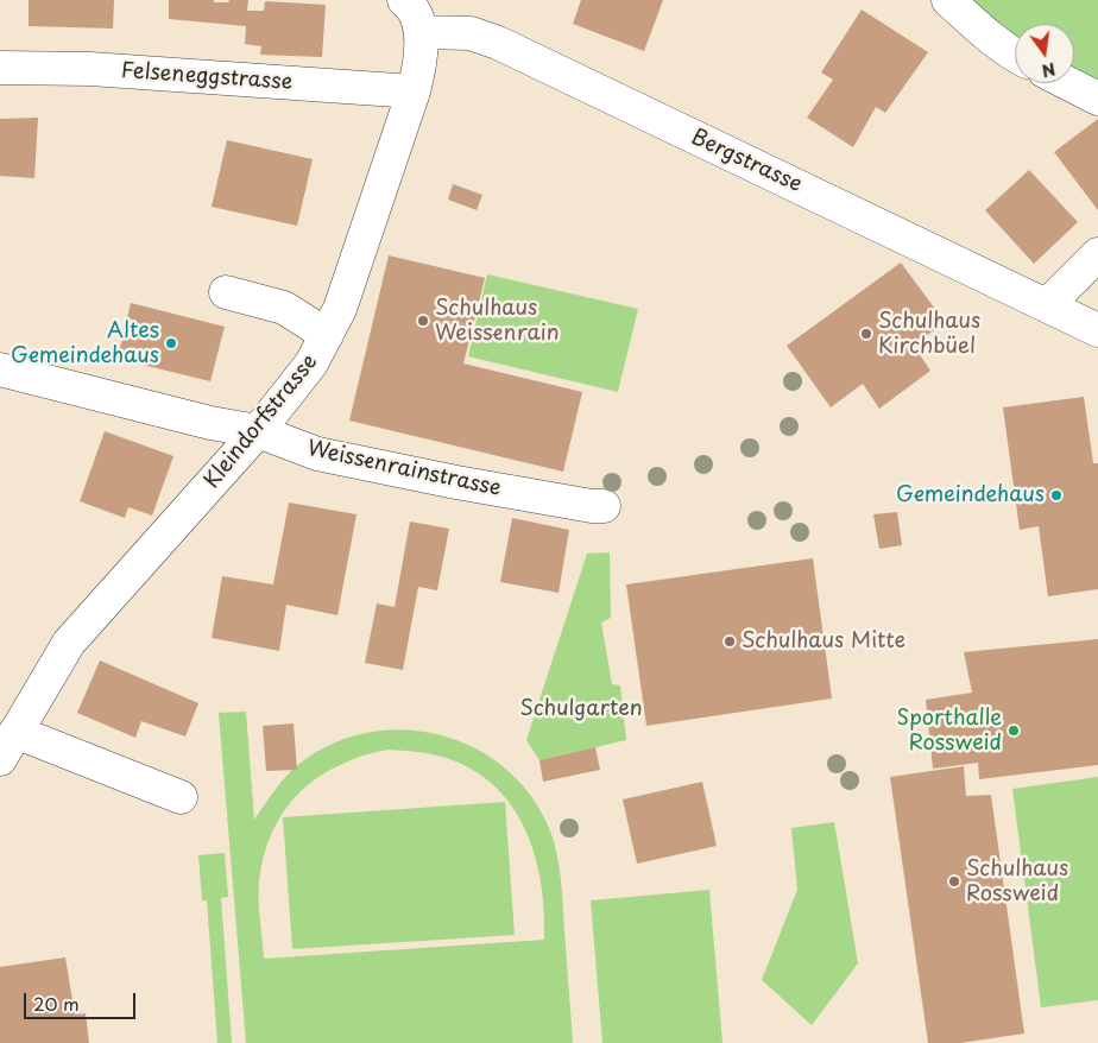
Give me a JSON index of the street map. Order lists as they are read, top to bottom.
{
  "streets": {
    "street": [
      "Felseneggstrasse",
      "Bergstrasse",
      "Kleindorfstrasse",
      "Weissenrainstrasse"
    ]
  },
  "crossings": [
    ["Felseneggstrasse", "Kleindorfstrasse"],
    ["Bergstrasse", "Kleindorfstrasse"],
    ["Kleindorfstrasse", "Weissenrainstrasse"]
  ],
  "parks": ["Schulgarten"],
  "places": [
    "Schulhaus Weissenrain",
    "Schulhaus Kirchbüel",
    "Altes Gemeindehaus",
    "Gemeindehaus",
    "Schulhaus Mitte",
    "Sporthalle Rossweid",
    "Schulhaus Rossweid"
  ],
  "scale_bar": "20 m",
  "north": "bottom"
}
